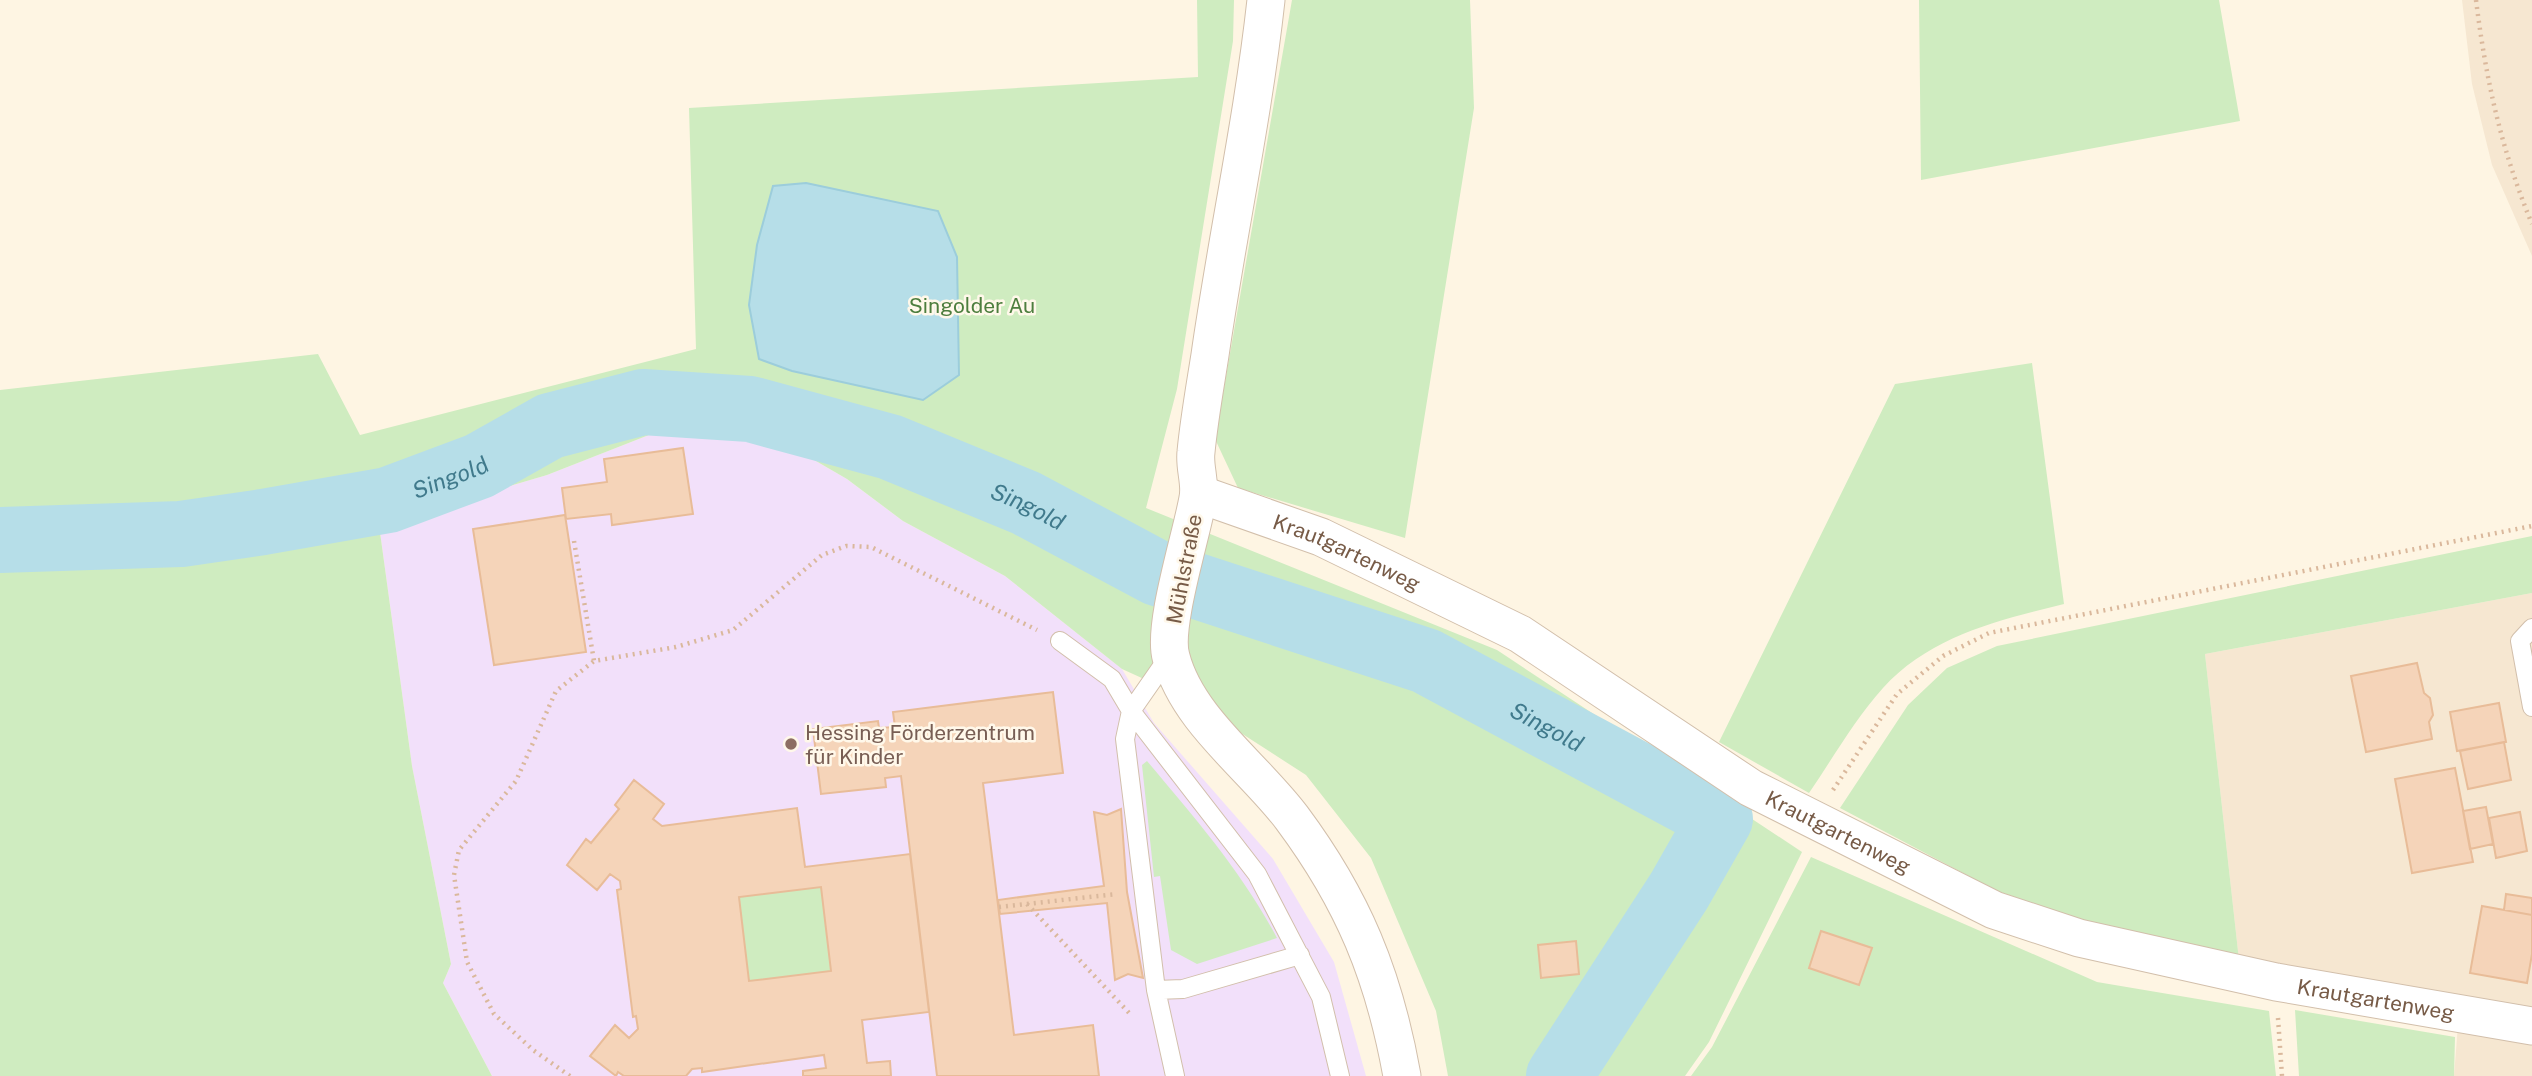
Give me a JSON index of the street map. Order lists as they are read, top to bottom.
{
  "streets": {
    "street": ["Krautgartenweg", "Mühlstraße"]
  },
  "crossings": [
    ["Krautgartenweg", "Mühlstraße"]
  ],
  "water": ["Singold"],
  "parks": ["Singolder Au"],
  "places": ["Hessing Förderzentrum für Kinder"]
}
